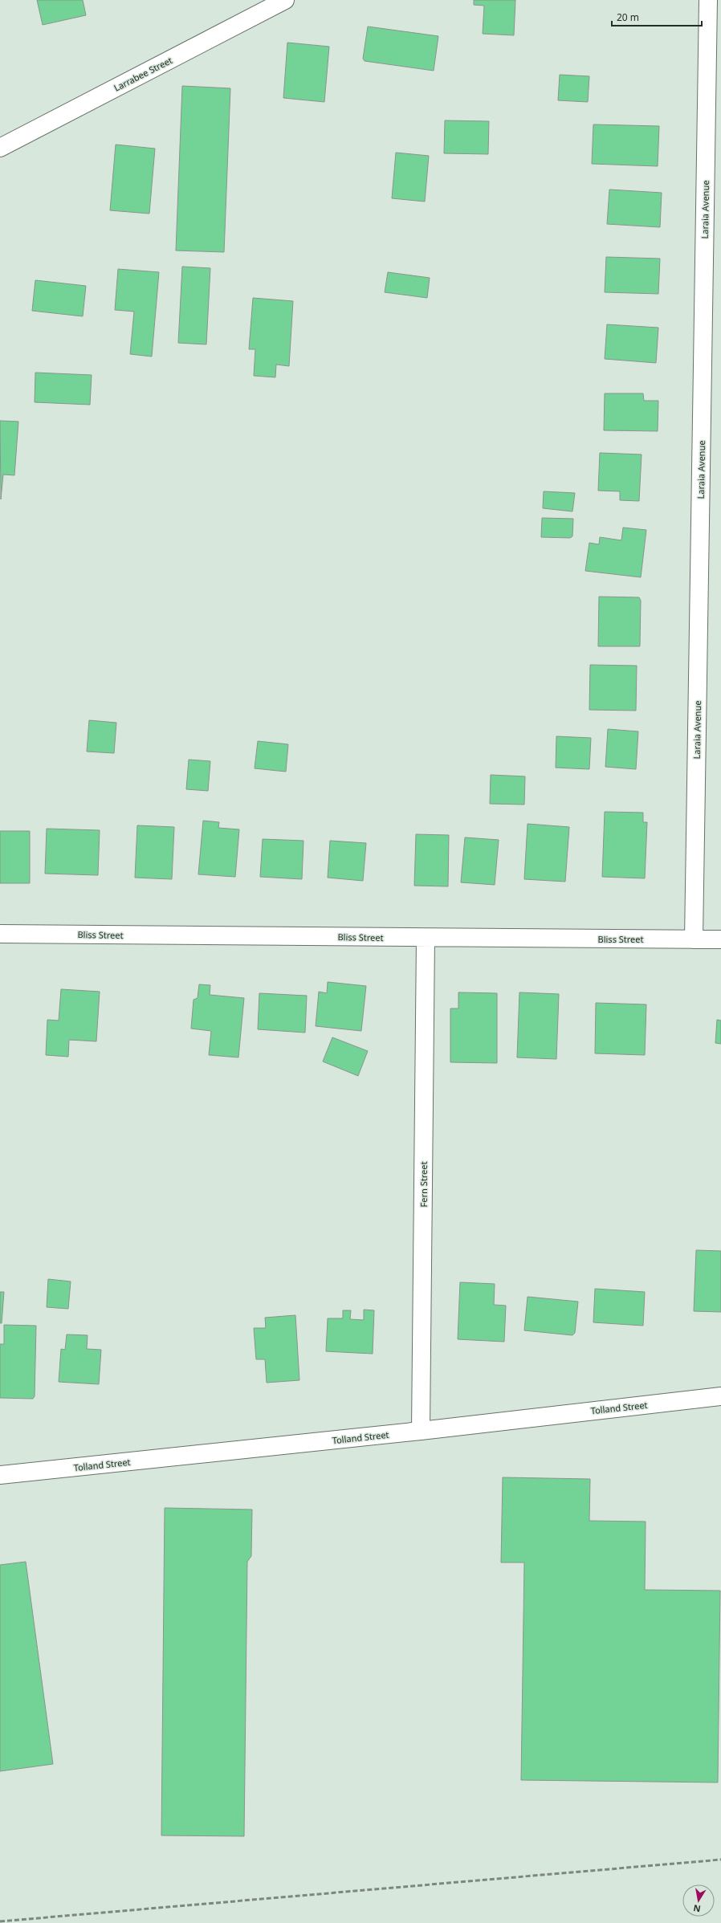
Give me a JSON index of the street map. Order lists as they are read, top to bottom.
{
  "streets": {
    "street": [
      "Larrabee Street",
      "Laraia Avenue",
      "Bliss Street",
      "Fern Street",
      "Tolland Street"
    ]
  },
  "crossings": [
    ["Laraia Avenue", "Bliss Street"],
    ["Bliss Street", "Fern Street"],
    ["Fern Street", "Tolland Street"]
  ],
  "scale_bar": "20 m",
  "north": "bottom"
}
